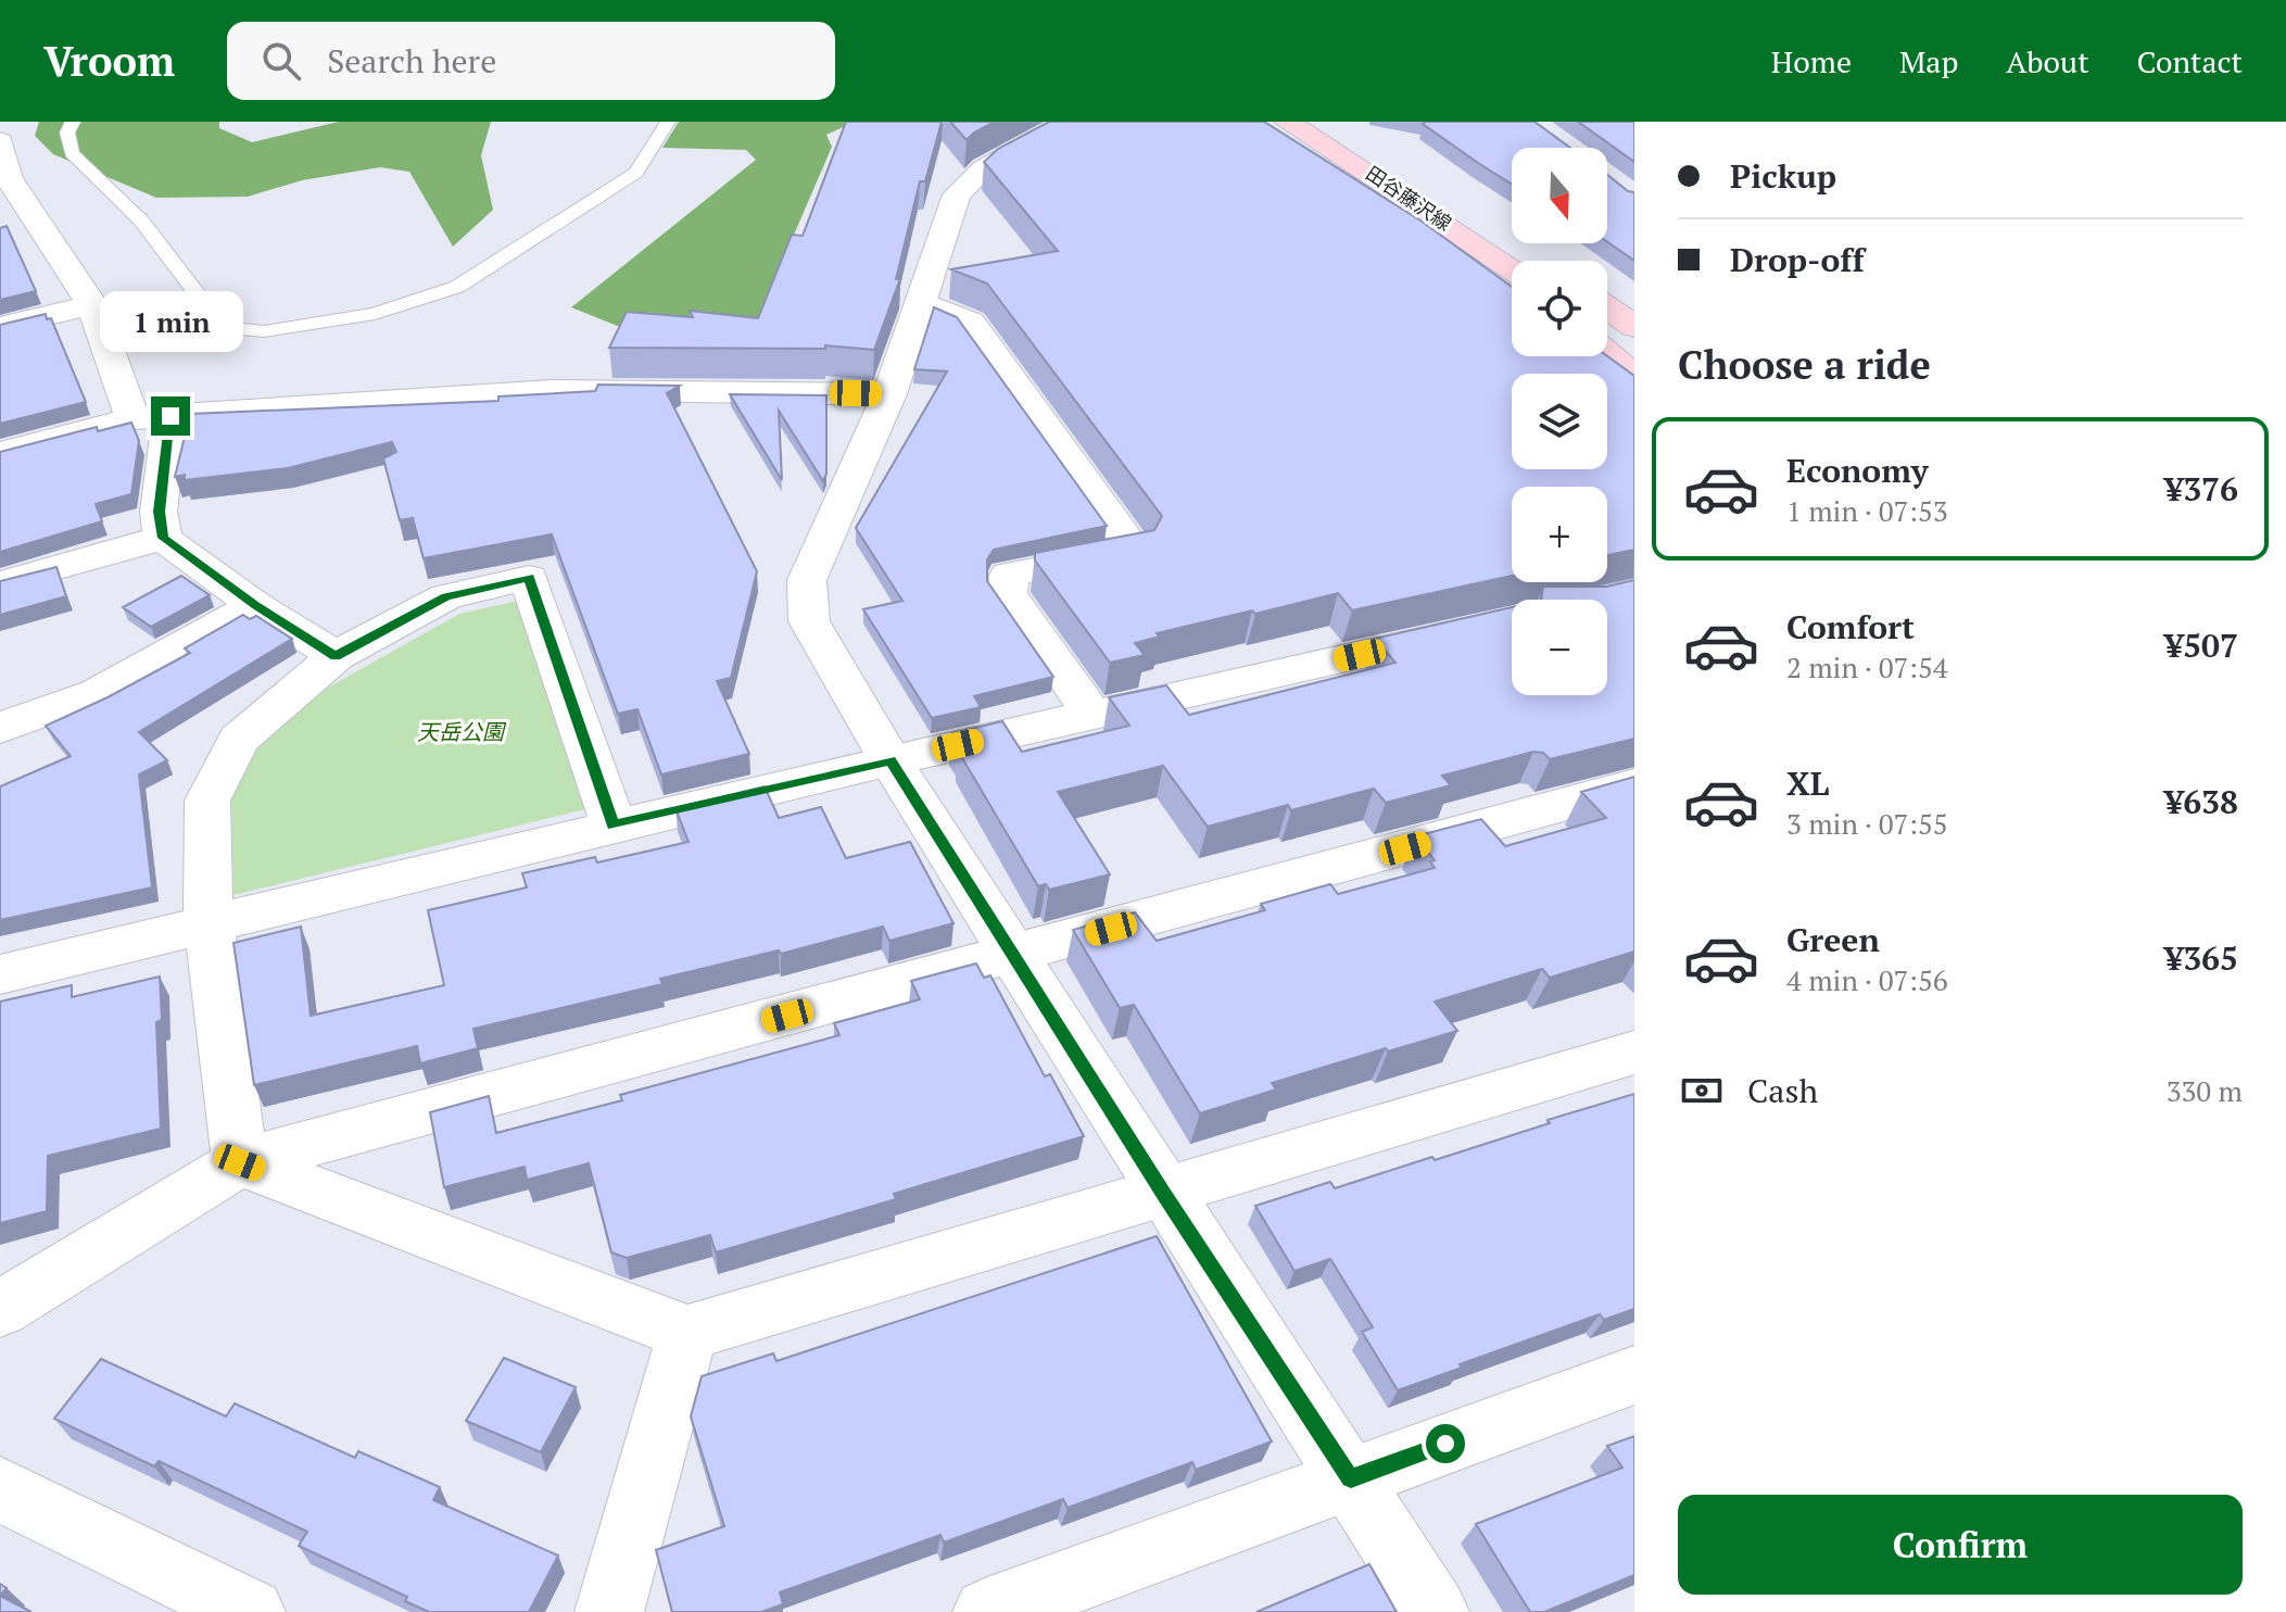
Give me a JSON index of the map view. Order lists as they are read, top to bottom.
{
  "streets": {
    "main road": ["田谷藤沢線"]
  },
  "parks": ["天岳公園"],
  "north": "bottom",
  "page": {
    "header": "Vroom",
    "search": "Search here",
    "nav": [
      "Home",
      "Map",
      "About",
      "Contact"
    ],
    "banner": ["Pickup", "Drop-off"],
    "map_buttons": ["+", "−"],
    "bubble": "1 min",
    "heading": "Choose a ride",
    "list": [
      {
        "name": "Economy",
        "note": "1 min · 07:53",
        "value": "¥376"
      },
      {
        "name": "Comfort",
        "note": "2 min · 07:54",
        "value": "¥507"
      },
      {
        "name": "XL",
        "note": "3 min · 07:55",
        "value": "¥638"
      },
      {
        "name": "Green",
        "note": "4 min · 07:56",
        "value": "¥365"
      }
    ],
    "pay": ["Cash", "330 m"],
    "buttons": "Confirm"
  }
}
